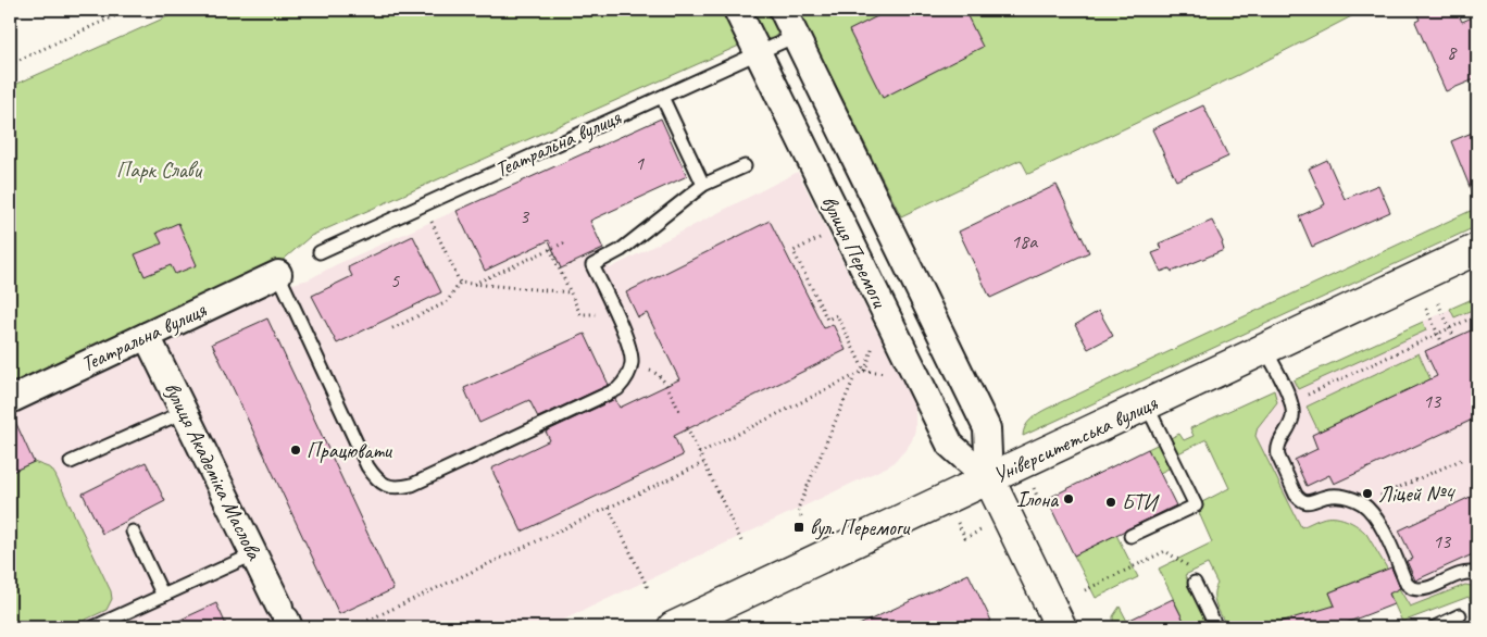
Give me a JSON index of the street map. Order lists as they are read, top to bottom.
{
  "streets": {
    "street": [
      "Театральна вулиця",
      "вулиця Перемоги",
      "Університетська вулиця",
      "вулиця Академіка Маслова"
    ]
  },
  "crossings": [
    ["Театральна вулиця", "вулиця Перемоги"],
    ["Театральна вулиця", "вулиця Академіка Маслова"],
    ["вулиця Перемоги", "Університетська вулиця"]
  ],
  "parks": ["Парк Слави"],
  "places": {
    "other": [
      "Працювати",
      "Ліцей №4",
      "Ілона",
      "БТИ"
    ],
    "transit": ["вул. Перемоги"]
  },
  "house_numbers": [
    "8",
    "1",
    "3",
    "18а",
    "5",
    "13",
    "13"
  ]
}
